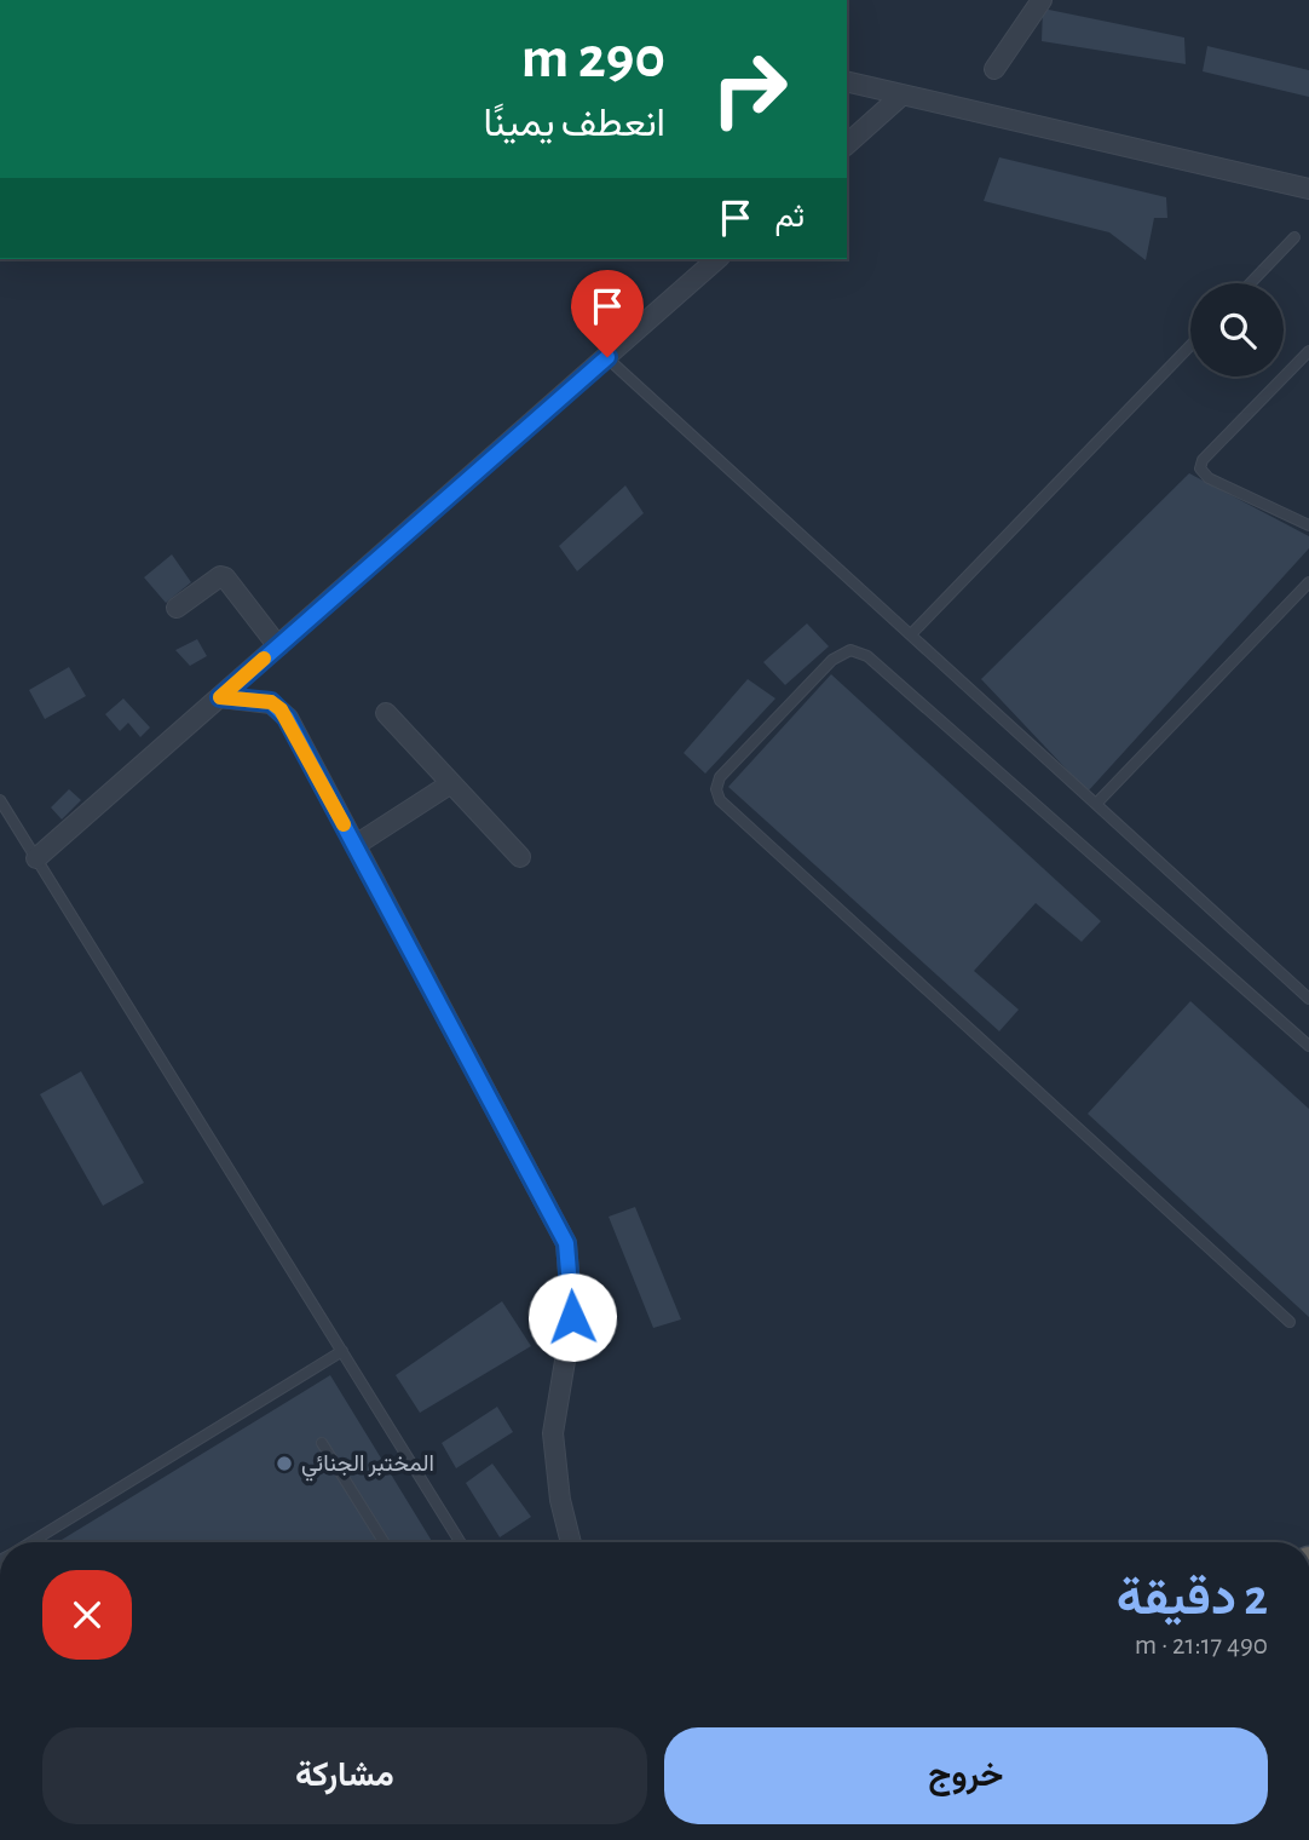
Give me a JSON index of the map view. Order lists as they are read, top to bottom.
{
  "places": ["المختبر الجنائي"],
  "page": {
    "turn": ["290 m", "انعطف يمينًا"],
    "then": "ثم",
    "heading": ["2 دقيقة", "490 m · 21:17"],
    "buttons": ["خروج", "مشاركة"]
  }
}
